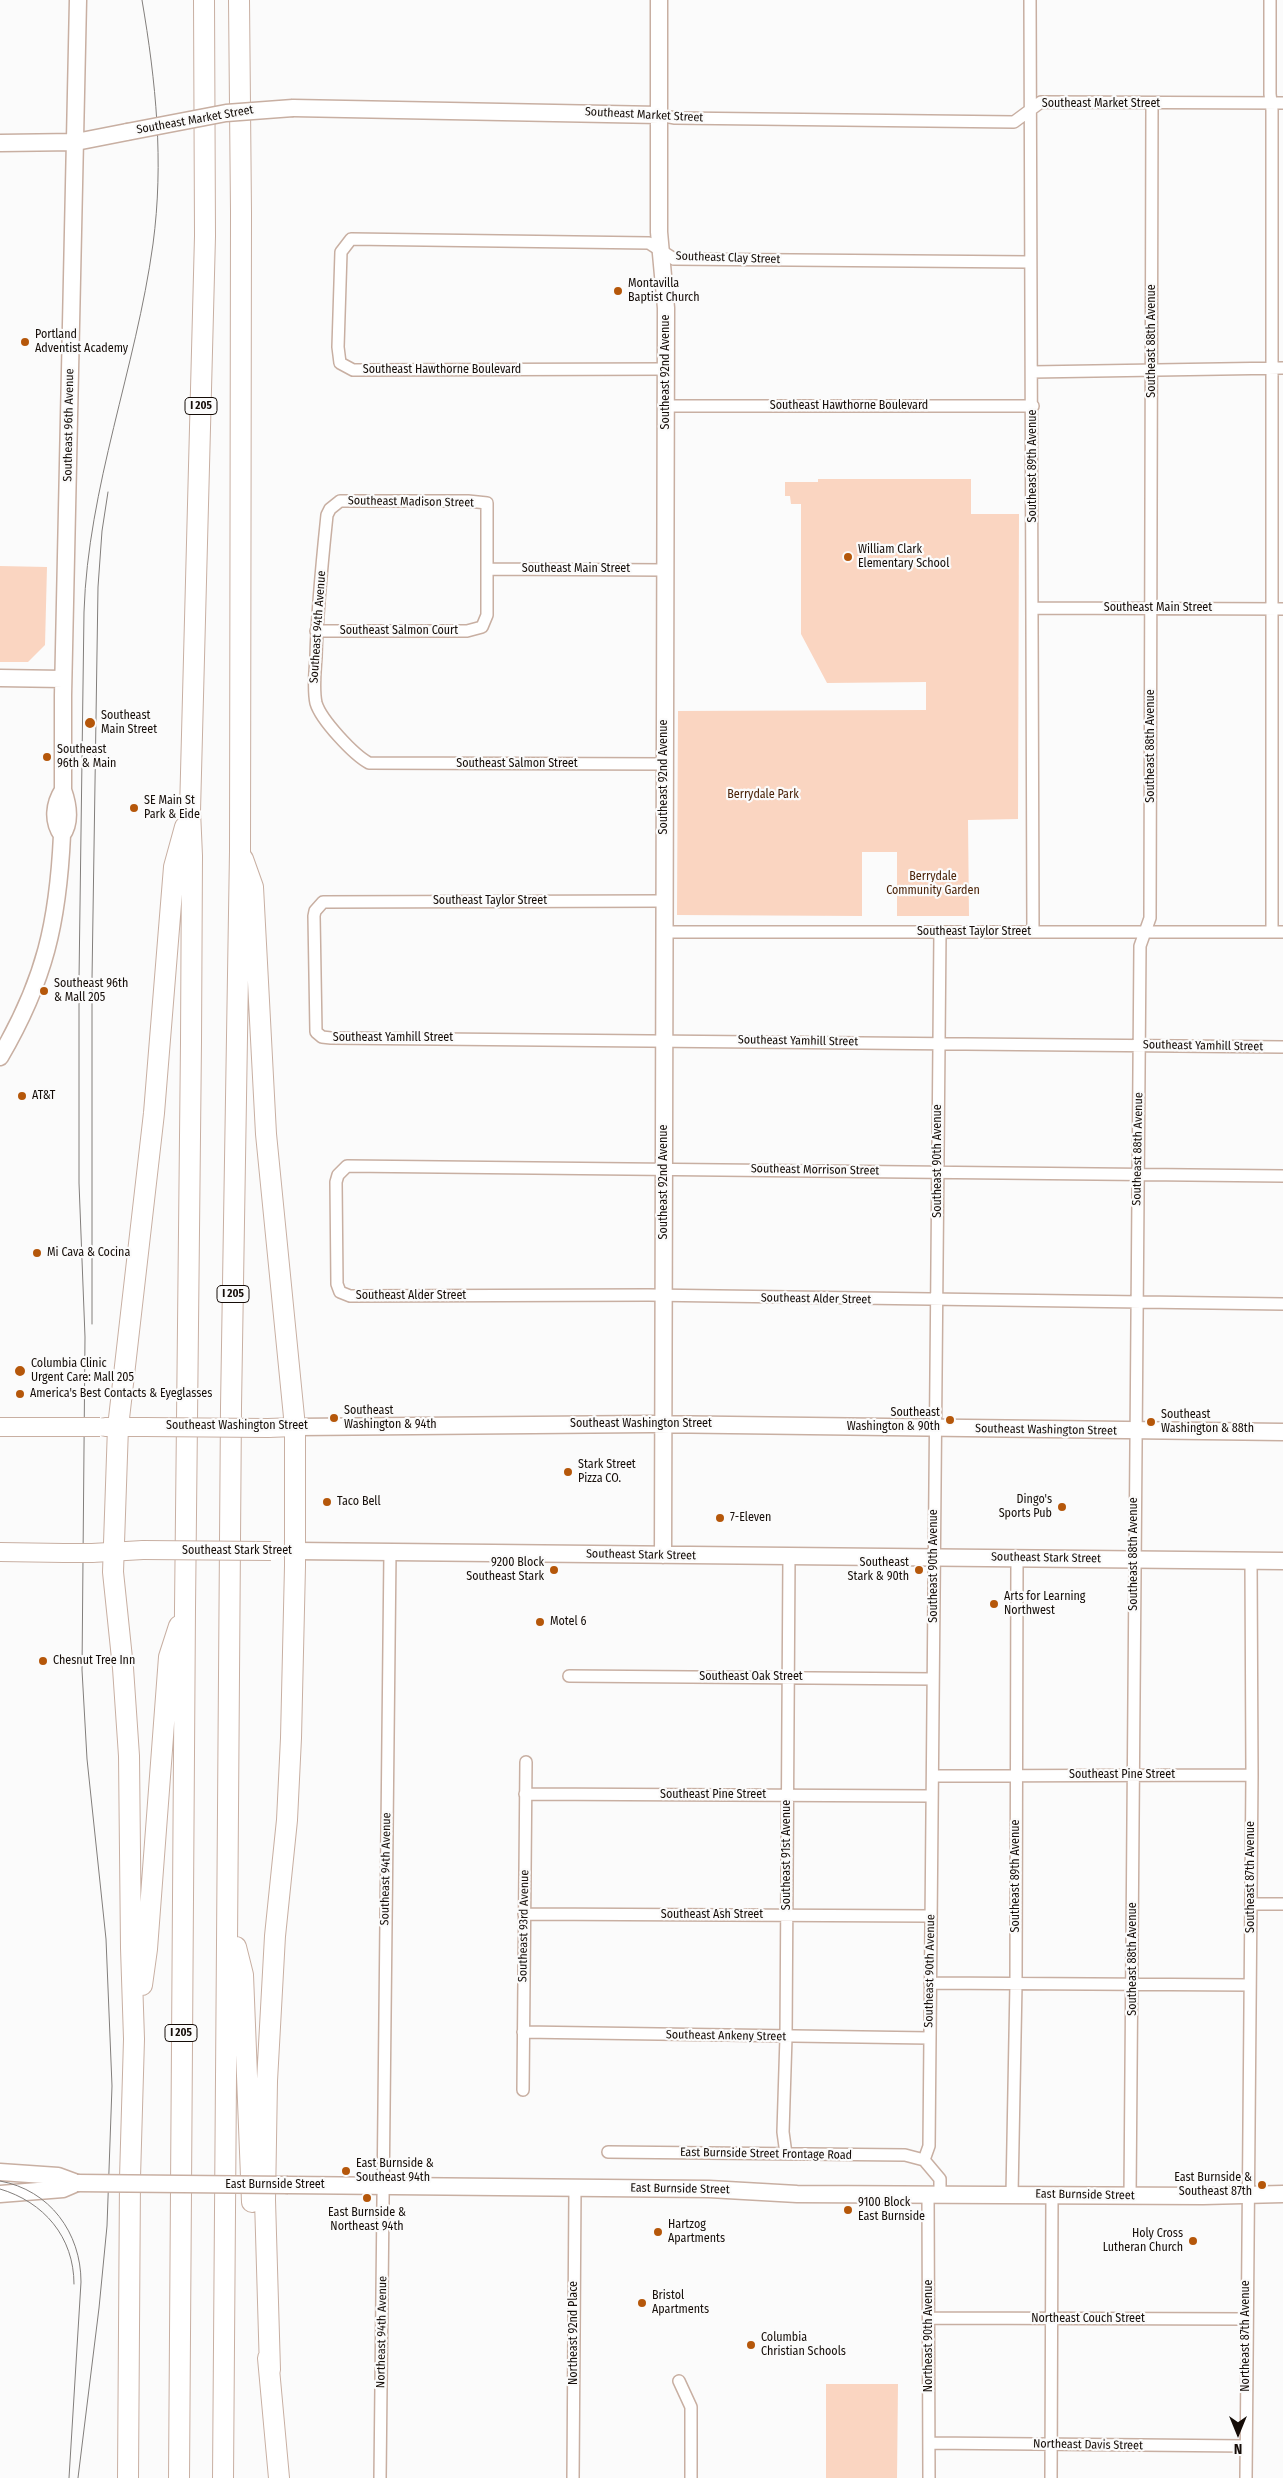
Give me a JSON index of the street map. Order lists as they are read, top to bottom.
{
  "streets": {
    "highway": ["I 205"],
    "main road": ["Southeast Washington Street", "Southeast Stark Street"],
    "street": [
      "Southeast Market Street",
      "Southeast Clay Street",
      "Southeast 88th Avenue",
      "Southeast Hawthorne Boulevard",
      "Southeast 92nd Avenue",
      "Southeast 96th Avenue",
      "Southeast 89th Avenue",
      "Southeast Madison Street",
      "Southeast Main Street",
      "Southeast 94th Avenue",
      "Southeast Salmon Court",
      "Southeast Salmon Street",
      "Southeast Taylor Street",
      "Southeast Yamhill Street",
      "Southeast 90th Avenue",
      "Southeast Morrison Street",
      "Southeast Alder Street",
      "Southeast Oak Street",
      "Southeast Pine Street",
      "Southeast 91st Avenue",
      "Southeast 87th Avenue",
      "Southeast Ash Street",
      "Southeast 93rd Avenue",
      "Southeast Ankeny Street",
      "East Burnside Street Frontage Road",
      "East Burnside Street",
      "Northeast Couch Street",
      "Northeast 94th Avenue",
      "Northeast 92nd Place",
      "Northeast 90th Avenue",
      "Northeast 87th Avenue",
      "Northeast Davis Street"
    ]
  },
  "crossings": [
    ["Southeast Market Street", "Southeast 88th Avenue"],
    ["Southeast Market Street", "Southeast 92nd Avenue"],
    ["Southeast Market Street", "Southeast 96th Avenue"],
    ["Southeast Market Street", "Southeast 89th Avenue"],
    ["Southeast Clay Street", "Southeast Hawthorne Boulevard"],
    ["Southeast Clay Street", "Southeast 92nd Avenue"],
    ["Southeast Clay Street", "Southeast 89th Avenue"],
    ["Southeast 88th Avenue", "Southeast Main Street"],
    ["Southeast 88th Avenue", "Southeast Taylor Street"],
    ["Southeast 88th Avenue", "Southeast Yamhill Street"],
    ["Southeast 88th Avenue", "Southeast Morrison Street"],
    ["Southeast 88th Avenue", "Southeast Alder Street"],
    ["Southeast 88th Avenue", "Southeast Washington Street"],
    ["Southeast 88th Avenue", "Southeast Stark Street"],
    ["Southeast 88th Avenue", "Southeast Pine Street"],
    ["Southeast 88th Avenue", "East Burnside Street"],
    ["Southeast Hawthorne Boulevard", "Southeast 92nd Avenue"],
    ["Southeast Hawthorne Boulevard", "Southeast 89th Avenue"],
    ["Southeast 92nd Avenue", "Southeast Main Street"],
    ["Southeast 92nd Avenue", "Southeast Salmon Street"],
    ["Southeast 92nd Avenue", "Southeast Taylor Street"],
    ["Southeast 92nd Avenue", "Southeast Yamhill Street"],
    ["Southeast 92nd Avenue", "Southeast Morrison Street"],
    ["Southeast 92nd Avenue", "Southeast Alder Street"],
    ["Southeast 92nd Avenue", "Southeast Washington Street"],
    ["Southeast 92nd Avenue", "Southeast Stark Street"],
    ["Southeast 89th Avenue", "Southeast Main Street"],
    ["Southeast 89th Avenue", "Southeast Taylor Street"],
    ["Southeast 89th Avenue", "Southeast Stark Street"],
    ["Southeast 89th Avenue", "Southeast Pine Street"],
    ["Southeast 89th Avenue", "East Burnside Street"],
    ["Southeast Madison Street", "Southeast Main Street"],
    ["Southeast Madison Street", "Southeast 94th Avenue"],
    ["Southeast Madison Street", "Southeast Salmon Court"],
    ["Southeast Main Street", "Southeast Salmon Court"],
    ["Southeast 94th Avenue", "Southeast Salmon Court"],
    ["Southeast 94th Avenue", "Southeast Salmon Street"],
    ["Southeast 94th Avenue", "Southeast Stark Street"],
    ["Southeast 94th Avenue", "East Burnside Street"],
    ["Southeast 94th Avenue", "Northeast 94th Avenue"],
    ["Southeast Taylor Street", "Southeast Yamhill Street"],
    ["Southeast Taylor Street", "Southeast 90th Avenue"],
    ["Southeast Yamhill Street", "Southeast 90th Avenue"],
    ["Southeast 90th Avenue", "Southeast Morrison Street"],
    ["Southeast 90th Avenue", "Southeast Alder Street"],
    ["Southeast 90th Avenue", "Southeast Washington Street"],
    ["Southeast 90th Avenue", "Southeast Stark Street"],
    ["Southeast 90th Avenue", "Southeast Oak Street"],
    ["Southeast 90th Avenue", "Southeast Pine Street"],
    ["Southeast 90th Avenue", "Southeast Ash Street"],
    ["Southeast 90th Avenue", "Southeast Ankeny Street"],
    ["Southeast 90th Avenue", "East Burnside Street Frontage Road"],
    ["Southeast Morrison Street", "Southeast Alder Street"],
    ["Southeast Stark Street", "Southeast 91st Avenue"],
    ["Southeast Stark Street", "Southeast 87th Avenue"],
    ["Southeast Oak Street", "Southeast 91st Avenue"],
    ["Southeast Pine Street", "Southeast 91st Avenue"],
    ["Southeast Pine Street", "Southeast 87th Avenue"],
    ["Southeast Pine Street", "Southeast 93rd Avenue"],
    ["Southeast 91st Avenue", "Southeast Ash Street"],
    ["Southeast 91st Avenue", "Southeast Ankeny Street"],
    ["Southeast 91st Avenue", "East Burnside Street Frontage Road"],
    ["Southeast 87th Avenue", "East Burnside Street"],
    ["Southeast 87th Avenue", "Northeast 87th Avenue"],
    ["Southeast Ash Street", "Southeast 93rd Avenue"],
    ["Southeast 93rd Avenue", "Southeast Ankeny Street"],
    ["East Burnside Street", "Northeast 94th Avenue"],
    ["East Burnside Street", "Northeast 92nd Place"],
    ["East Burnside Street", "Northeast 90th Avenue"],
    ["East Burnside Street", "Northeast 87th Avenue"],
    ["Northeast Couch Street", "Northeast 90th Avenue"],
    ["Northeast Couch Street", "Northeast 87th Avenue"],
    ["Northeast 90th Avenue", "Northeast Davis Street"],
    ["Northeast 87th Avenue", "Northeast Davis Street"]
  ],
  "parks": ["Berrydale Park", "Berrydale Community Garden"],
  "places": [
    "Montavilla Baptist Church",
    "Portland Adventist Academy",
    "William Clark Elementary School",
    "Southeast Main Street",
    "Southeast 96th & Main",
    "SE Main St Park & Eide",
    "Southeast 96th & Mall 205",
    "AT&T",
    "Mi Cava & Cocina",
    "Columbia Clinic Urgent Care: Mall 205",
    "America's Best Contacts & Eyeglasses",
    "Southeast Washington & 94th",
    "Southeast Washington & 90th",
    "Southeast Washington & 88th",
    "Stark Street Pizza CO.",
    "Taco Bell",
    "Dingo's Sports Pub",
    "7-Eleven",
    "9200 Block Southeast Stark",
    "Southeast Stark & 90th",
    "Arts for Learning Northwest",
    "Motel 6",
    "Chesnut Tree Inn",
    "East Burnside & Southeast 94th",
    "East Burnside & Southeast 87th",
    "East Burnside & Northeast 94th",
    "9100 Block East Burnside",
    "Hartzog Apartments",
    "Holy Cross Lutheran Church",
    "Bristol Apartments",
    "Columbia Christian Schools"
  ],
  "north": "bottom"
}
